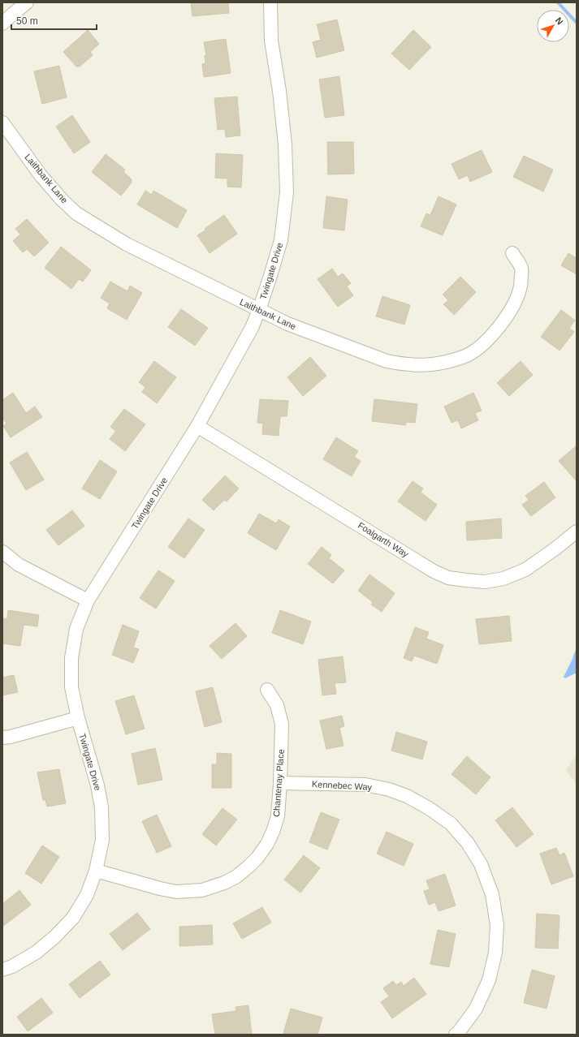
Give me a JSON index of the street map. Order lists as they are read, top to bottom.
{
  "streets": {
    "street": [
      "Laithbank Lane",
      "Twingate Drive",
      "Foalgarth Way",
      "Chantenay Place",
      "Kennebec Way"
    ]
  },
  "crossings": [
    ["Laithbank Lane", "Twingate Drive"],
    ["Twingate Drive", "Foalgarth Way"],
    ["Twingate Drive", "Chantenay Place"],
    ["Chantenay Place", "Kennebec Way"]
  ],
  "scale_bar": "50 m",
  "north": "top right"
}
